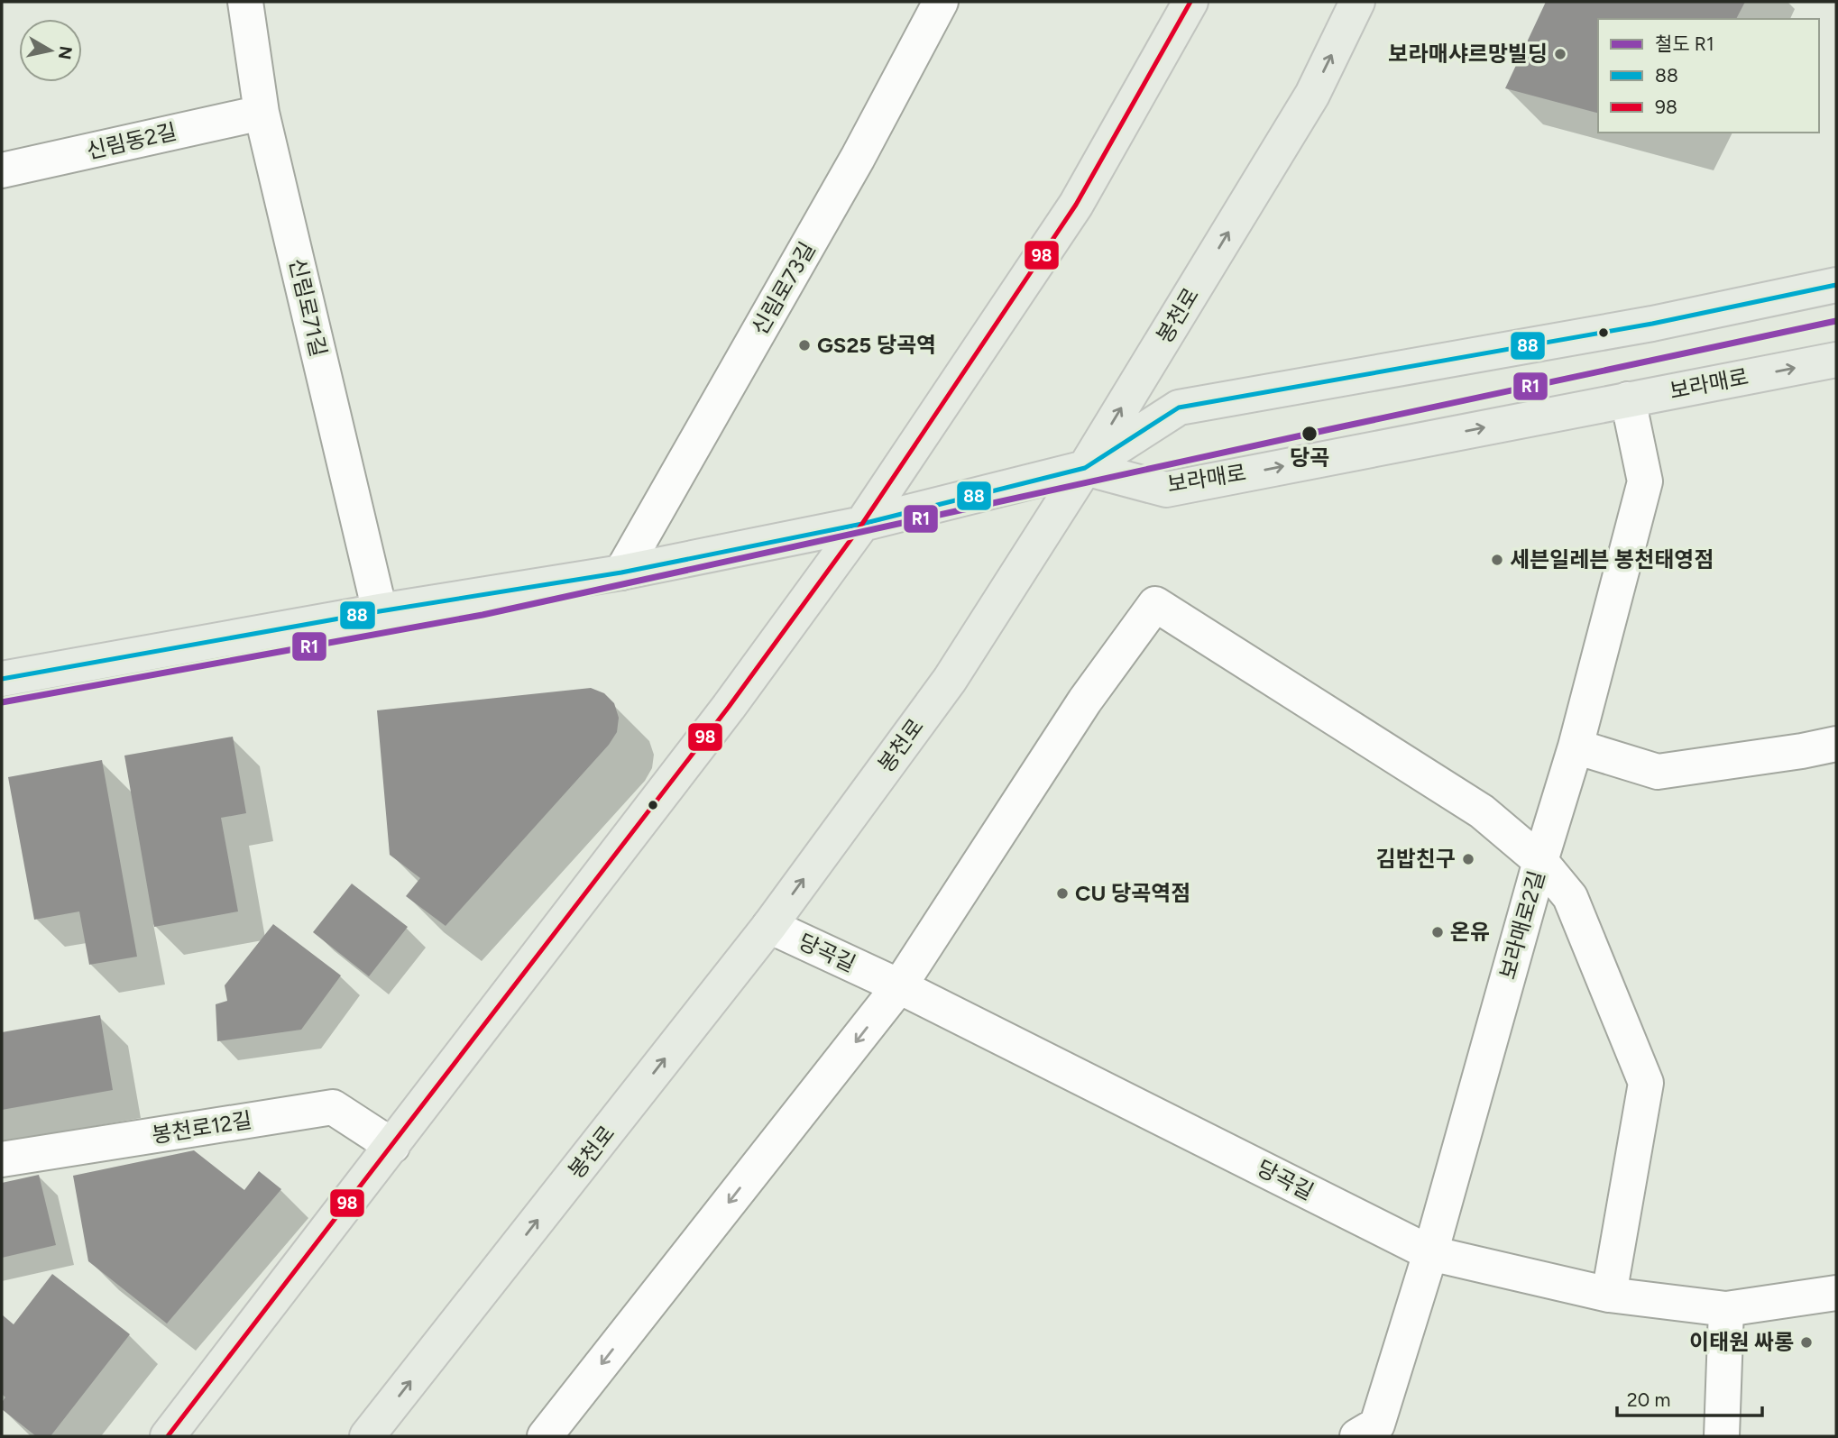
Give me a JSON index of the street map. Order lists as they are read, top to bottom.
{
  "streets": {
    "main road": ["봉천로", "보라매로"],
    "street": [
      "신림동2길",
      "신림로73길",
      "신림로71길",
      "보라매로2길",
      "당곡길",
      "봉천로12길"
    ]
  },
  "crossings": [
    ["신림동2길", "신림로71길"],
    ["봉천로", "보라매로"],
    ["봉천로", "당곡길"],
    ["보라매로", "보라매로2길"],
    ["보라매로2길", "당곡길"]
  ],
  "places": [
    "보라매샤르망빌딩",
    "GS25 당곡역",
    "당곡",
    "세븐일레븐 봉천태영점",
    "김밥친구",
    "CU 당곡역점",
    "온유",
    "이태원 싸롱"
  ],
  "lines": ["transit line 98", "transit line 88", "rail line R1"],
  "legend": ["철도 R1", "88", "98"],
  "scale_bar": "20 m",
  "north": "right"
}
